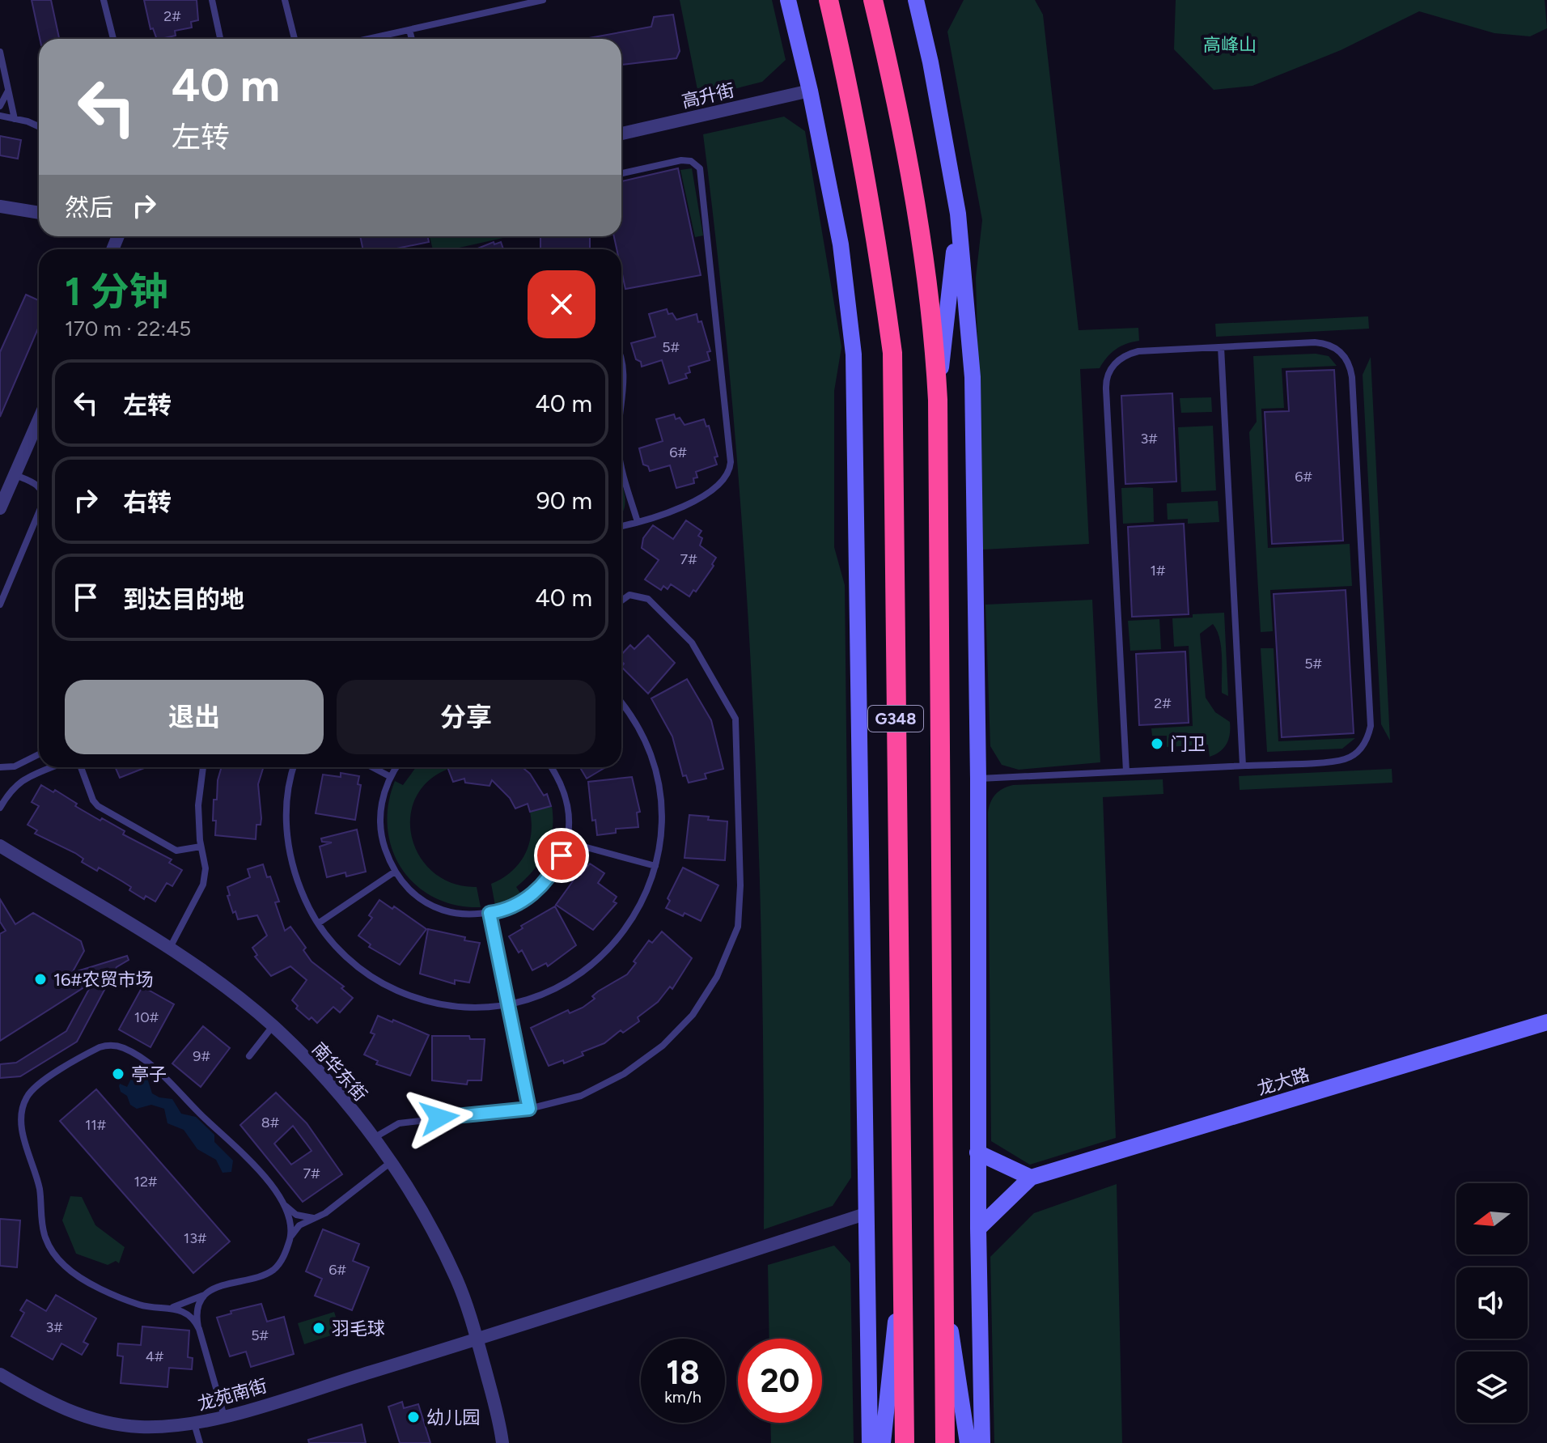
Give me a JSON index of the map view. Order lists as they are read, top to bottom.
{
  "streets": {
    "highway": ["G348"],
    "street": [
      "高升街",
      "南华东街",
      "龙大路",
      "龙苑南街"
    ]
  },
  "crossings": [
    ["南华东街", "龙苑南街"]
  ],
  "parks": ["高峰山"],
  "places": [
    "门卫",
    "16#农贸市场",
    "亭子",
    "羽毛球",
    "幼儿园"
  ],
  "house_numbers": [
    "2#",
    "5#",
    "3#",
    "6#",
    "6#",
    "7#",
    "1#",
    "5#",
    "2#",
    "10#",
    "9#",
    "8#",
    "11#",
    "7#",
    "12#",
    "13#",
    "6#",
    "3#",
    "5#",
    "4#"
  ],
  "north": "left",
  "page": {
    "turn": ["40 m", "左转"],
    "then": "然后",
    "heading": ["1 分钟", "170 m · 22:45"],
    "list": [
      {
        "name": "左转",
        "value": "40 m"
      },
      {
        "name": "右转",
        "value": "90 m"
      },
      {
        "name": "到达目的地",
        "value": "40 m"
      }
    ],
    "buttons": ["退出", "分享"],
    "speed": "18 km/h",
    "limit": "20"
  }
}
